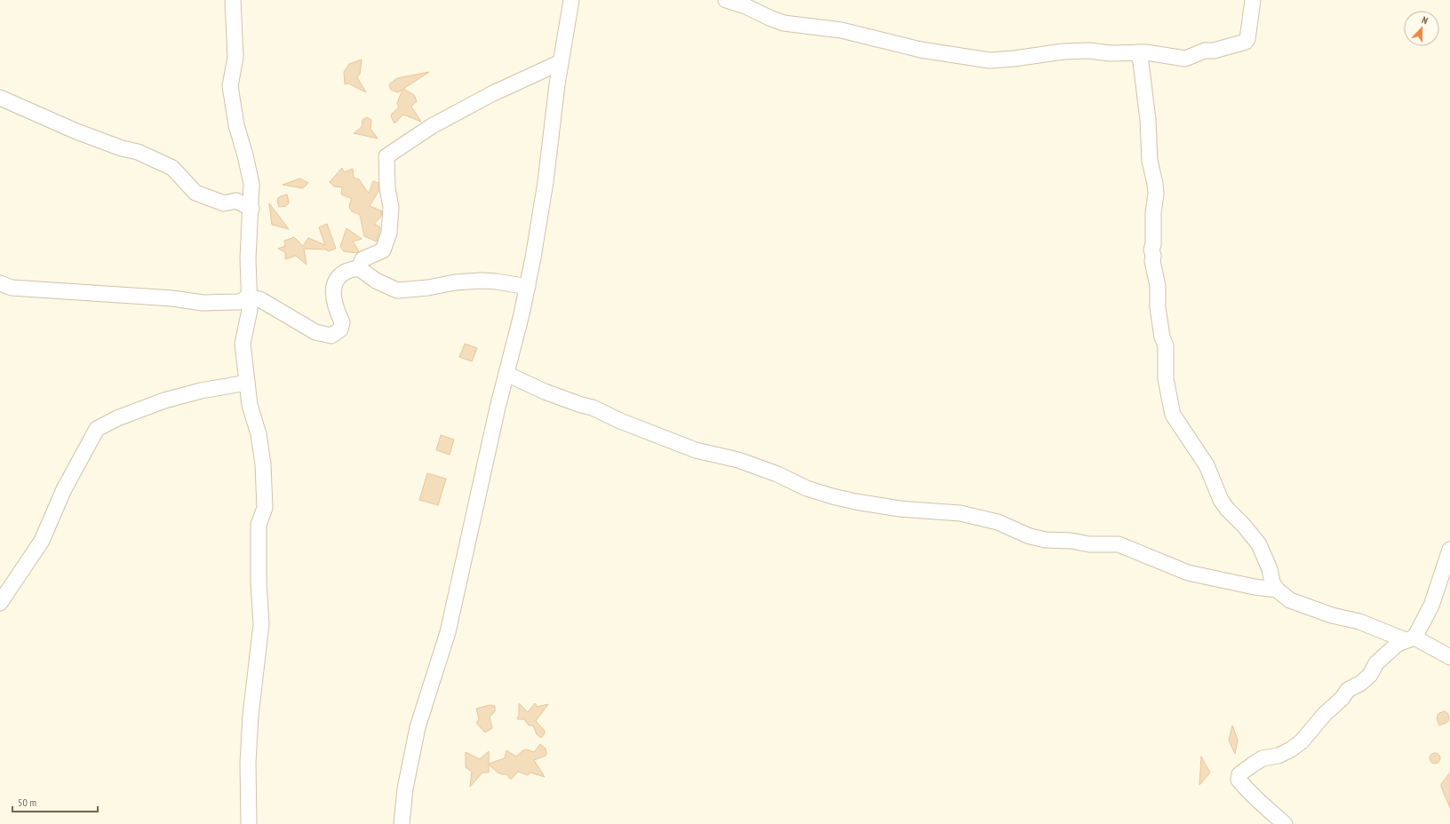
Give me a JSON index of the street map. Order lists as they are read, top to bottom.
{
  "scale_bar": "50 m",
  "north": "top"
}
